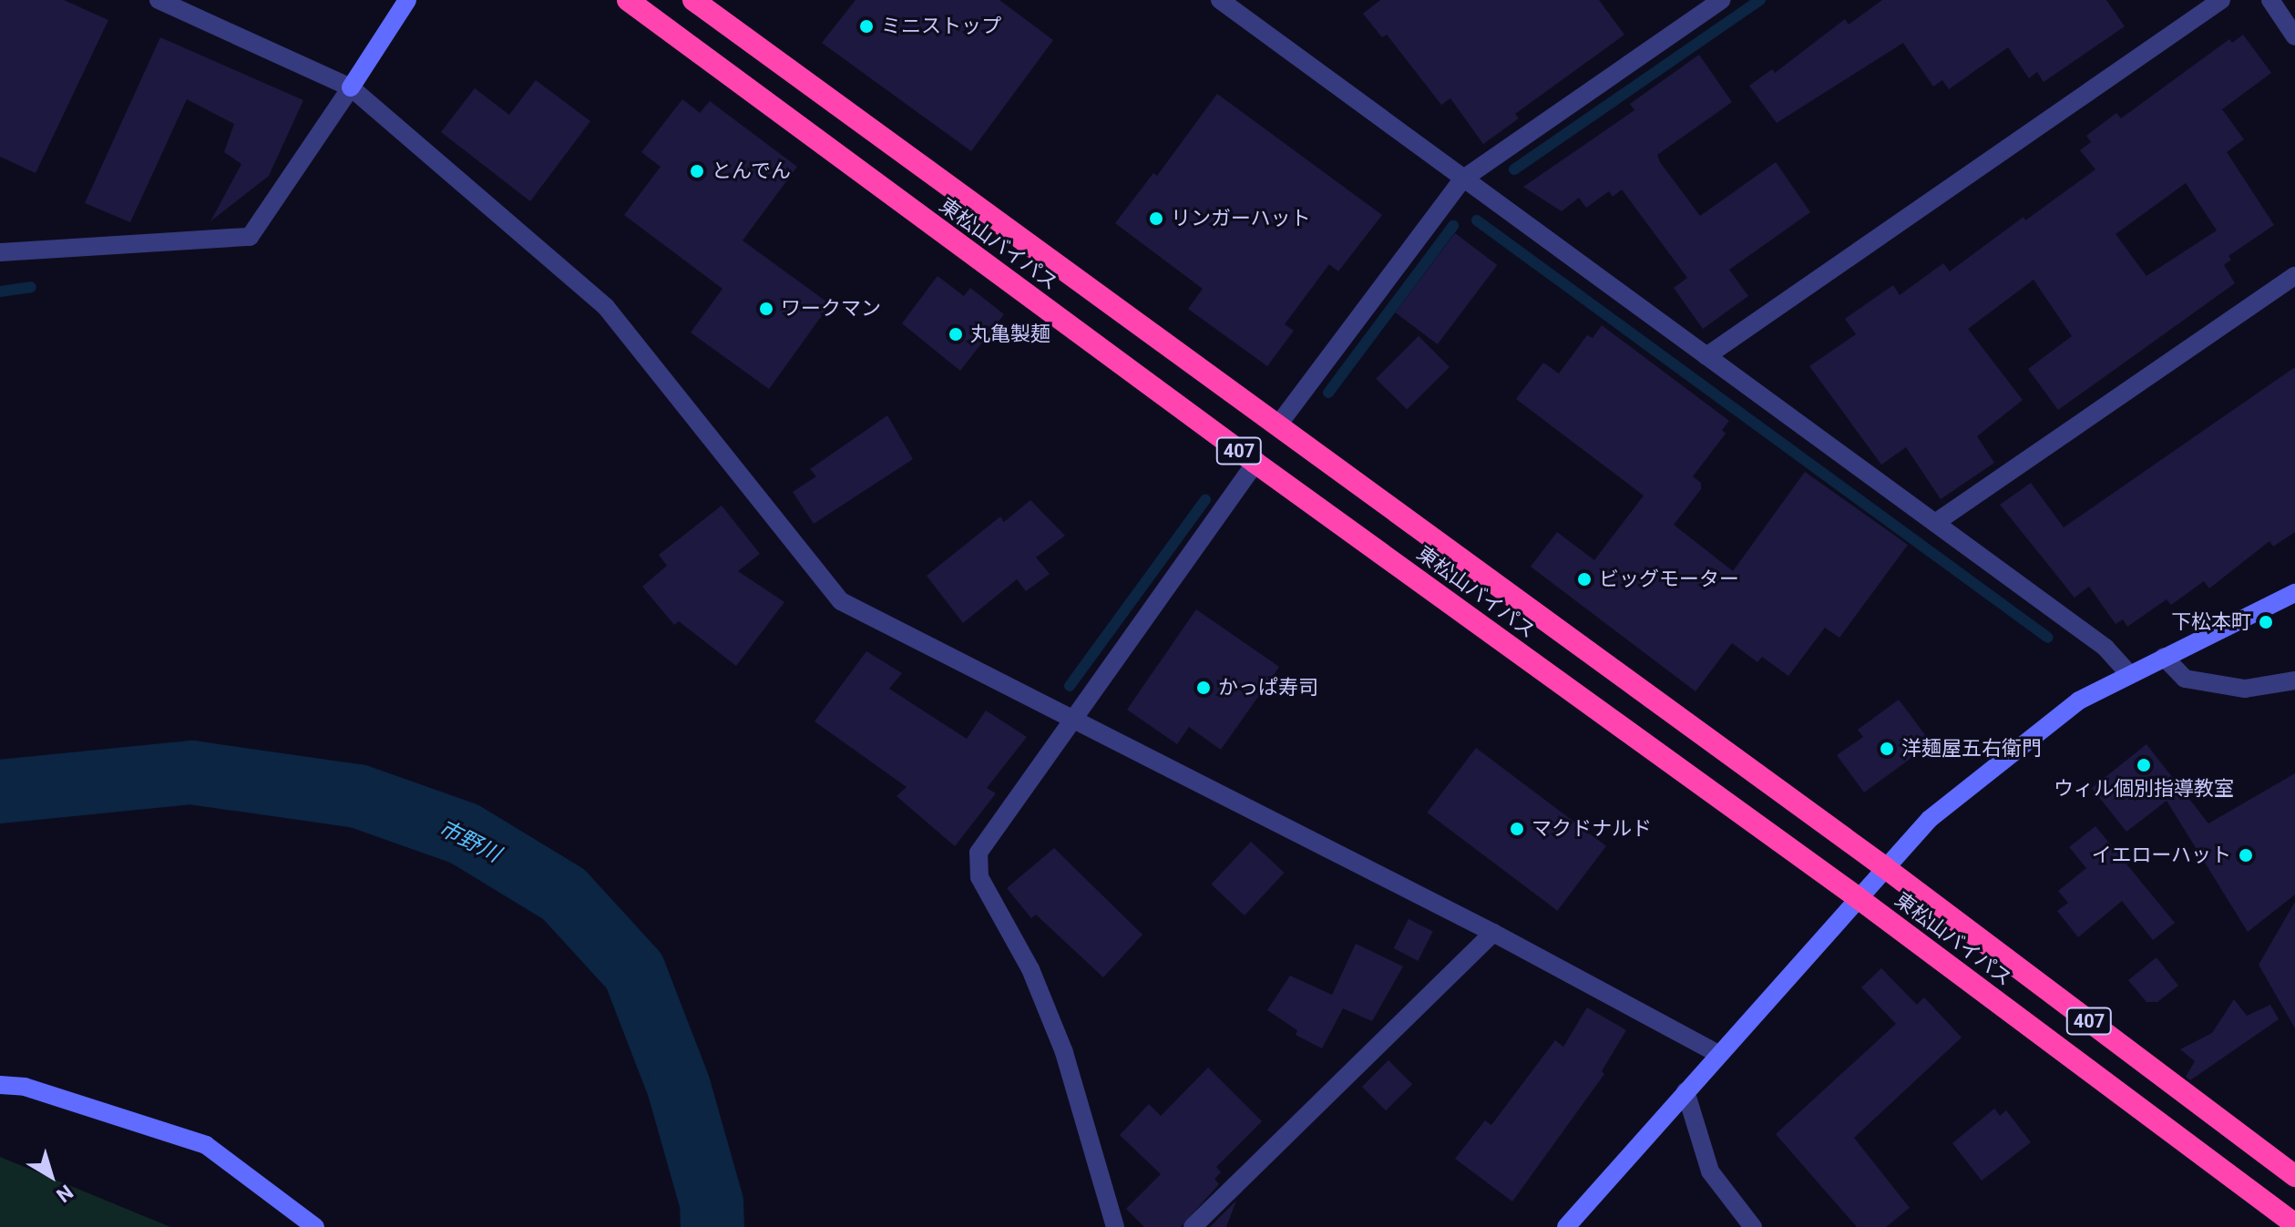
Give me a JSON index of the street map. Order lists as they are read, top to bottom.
{
  "streets": {
    "highway": ["東松山バイパス", "407"]
  },
  "water": ["市野川"],
  "places": [
    "ミニストップ",
    "とんでん",
    "リンガーハット",
    "ワークマン",
    "丸亀製麺",
    "ビッグモーター",
    "下松本町",
    "かっぱ寿司",
    "洋麺屋五右衛門",
    "ウィル個別指導教室",
    "マクドナルド",
    "イエローハット"
  ],
  "north": "bottom right"
}
